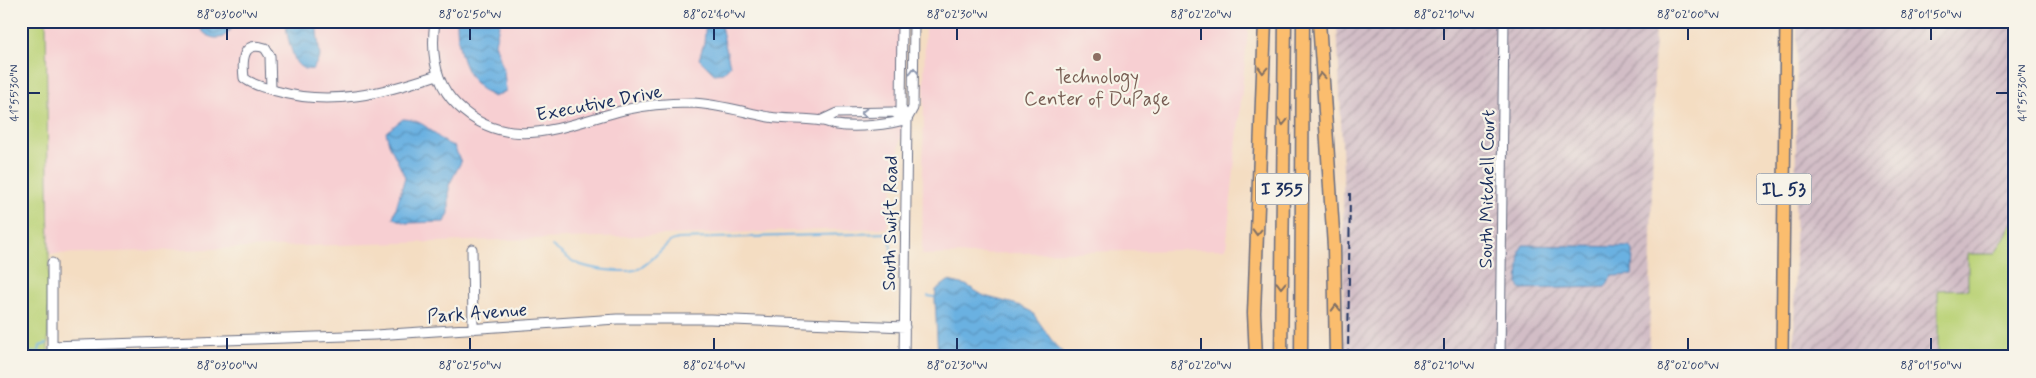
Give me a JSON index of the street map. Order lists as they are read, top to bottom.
{
  "streets": {
    "highway": ["I 355"],
    "main road": ["IL 53"],
    "street": [
      "Executive Drive",
      "South Mitchell Court",
      "South Swift Road",
      "Park Avenue"
    ]
  },
  "crossings": [
    ["Executive Drive", "South Swift Road"],
    ["South Swift Road", "Park Avenue"]
  ],
  "places": ["Technology Center of DuPage"],
  "coordinates": [
    "88°03'00\"W",
    "88°02'50\"W",
    "88°02'40\"W",
    "88°02'30\"W",
    "88°02'20\"W",
    "88°02'10\"W",
    "88°02'00\"W",
    "88°01'50\"W",
    "41°55'30\"N"
  ]
}
